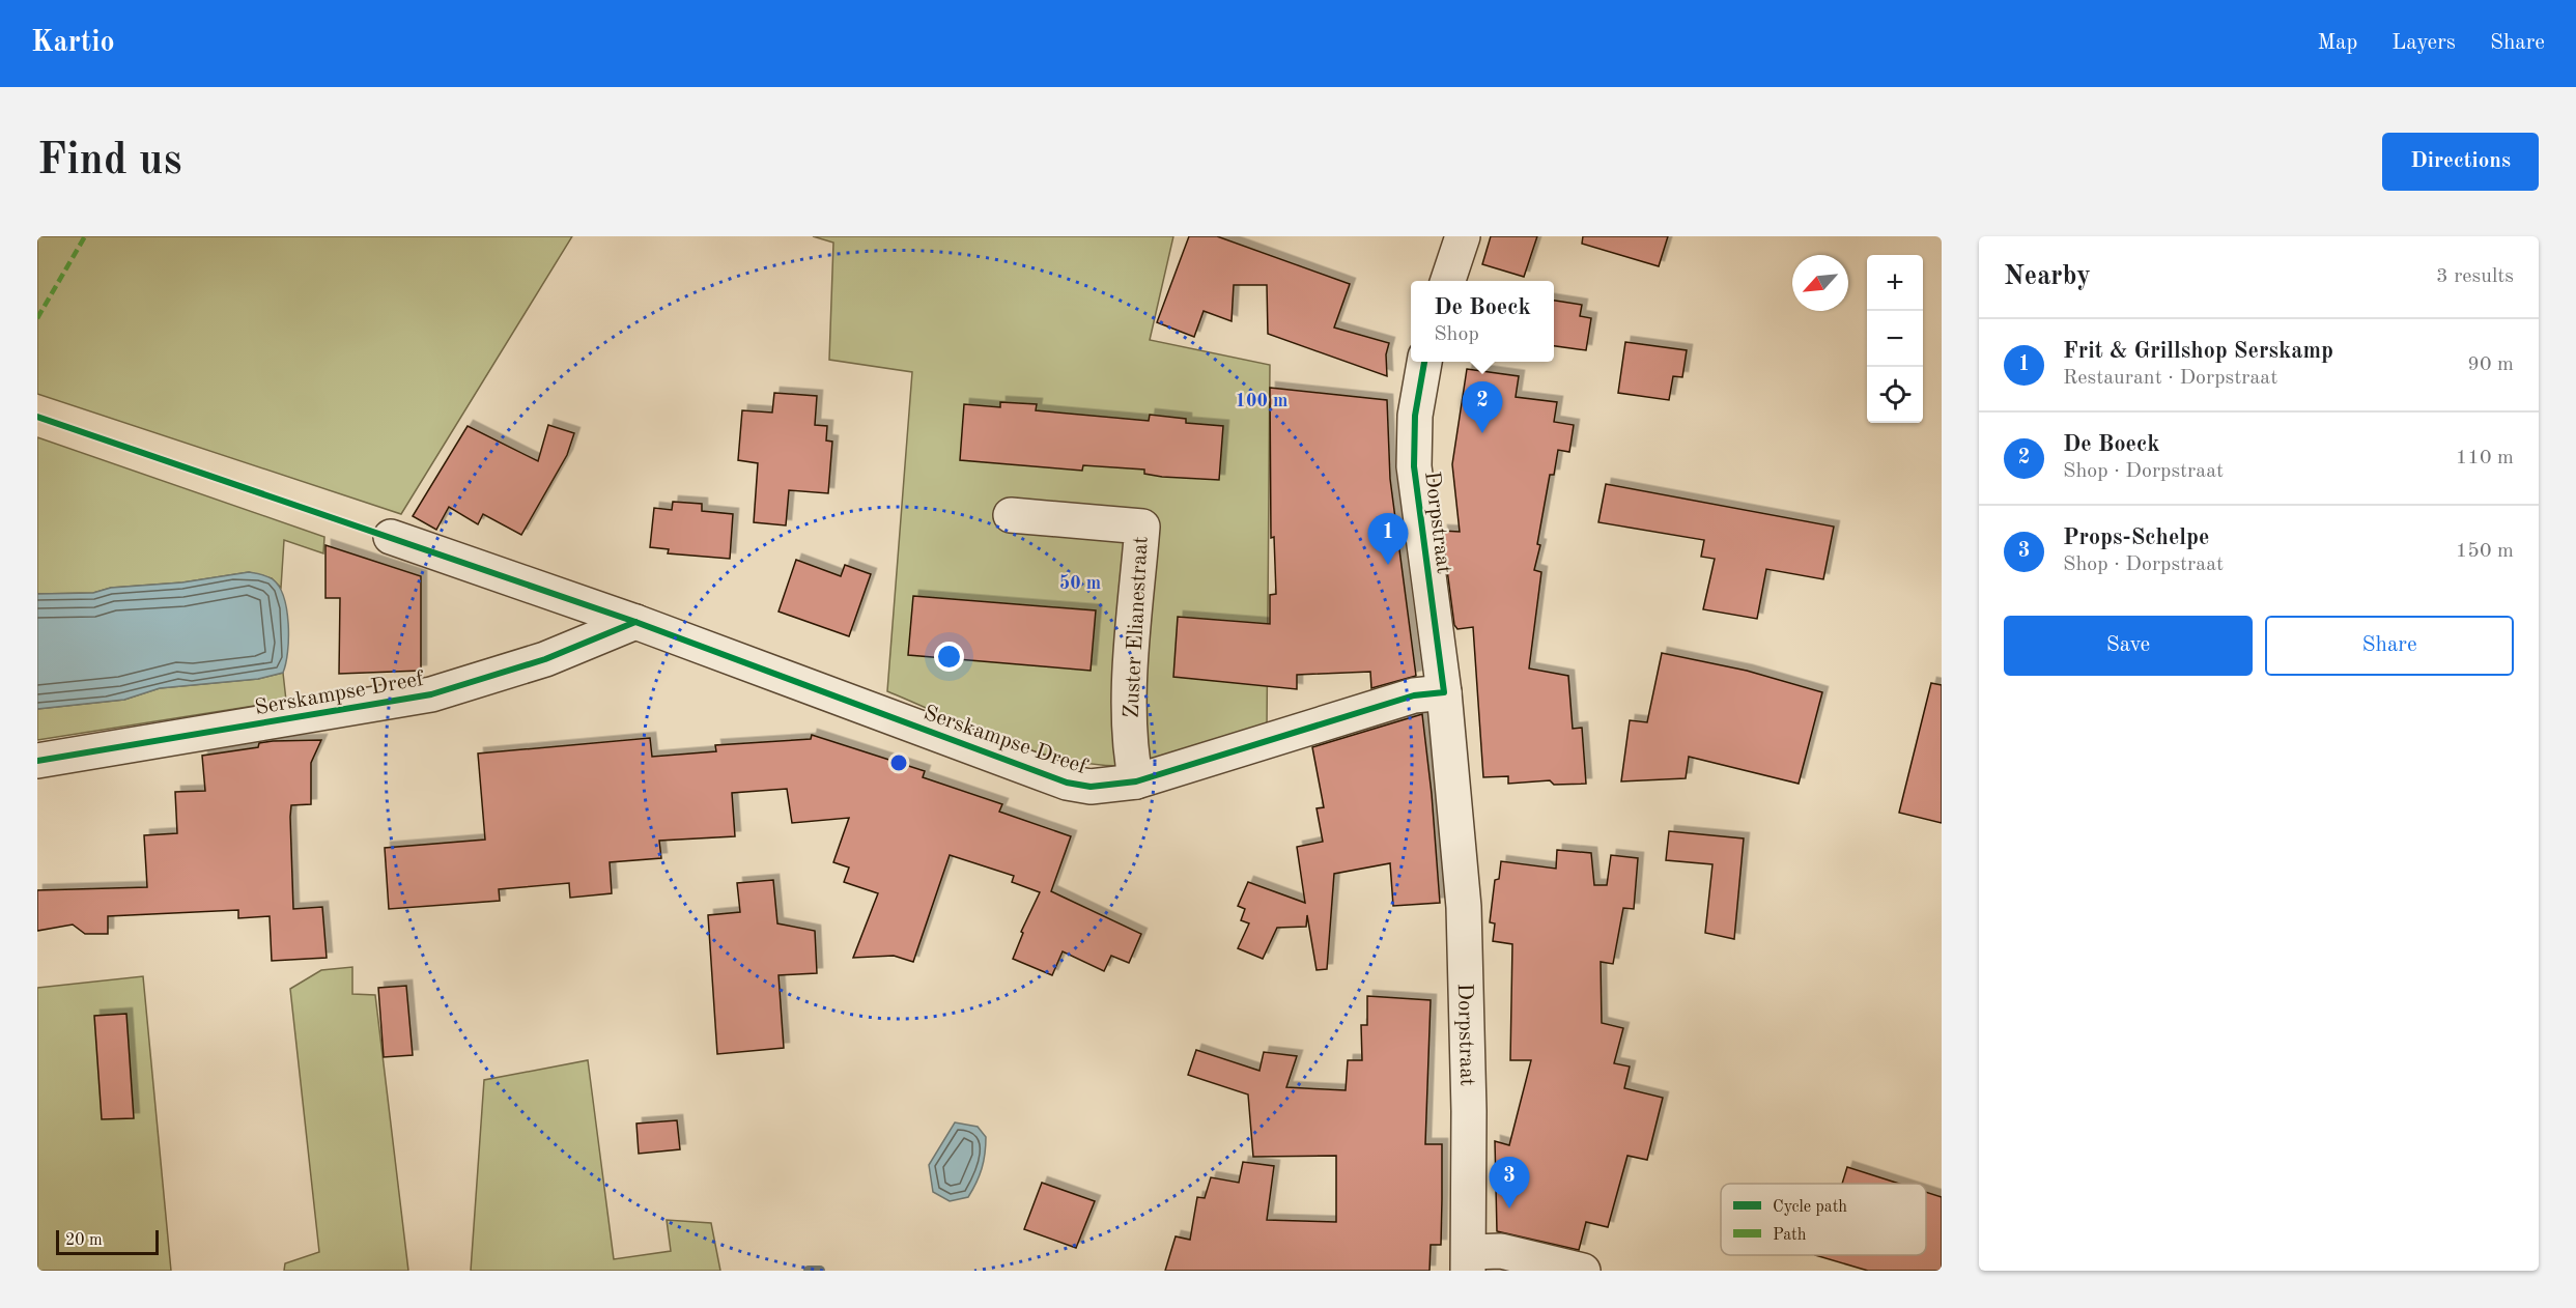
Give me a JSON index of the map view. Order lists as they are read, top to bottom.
{
  "streets": {
    "street": ["Dorpstraat", "Zuster Elianestraat", "Serskampse Dreef"]
  },
  "crossings": [
    ["Dorpstraat", "Serskampse Dreef"],
    ["Zuster Elianestraat", "Serskampse Dreef"]
  ],
  "legend": ["Cycle path", "Path"],
  "scale_bar": "20 m",
  "north": "bottom left",
  "page": {
    "header": "Kartio",
    "nav": ["Map", "Layers", "Share"],
    "buttons": [
      "Directions",
      ["Save", "Share"]
    ],
    "title": "Find us",
    "heading": ["Nearby", "3 results"],
    "map_buttons": ["+", "−"],
    "popup": ["De Boeck", "Shop"],
    "list": [
      {
        "mark": "1",
        "name": "Frit & Grillshop Serskamp",
        "note": "Restaurant · Dorpstraat",
        "value": "90 m"
      },
      {
        "mark": "2",
        "name": "De Boeck",
        "note": "Shop · Dorpstraat",
        "value": "110 m"
      },
      {
        "mark": "3",
        "name": "Props-Schelpe",
        "note": "Shop · Dorpstraat",
        "value": "150 m"
      }
    ],
    "pins": ["2", "1", "3"],
    "scale": "20 m"
  },
  "rings": ["100 m", "50 m"]
}
